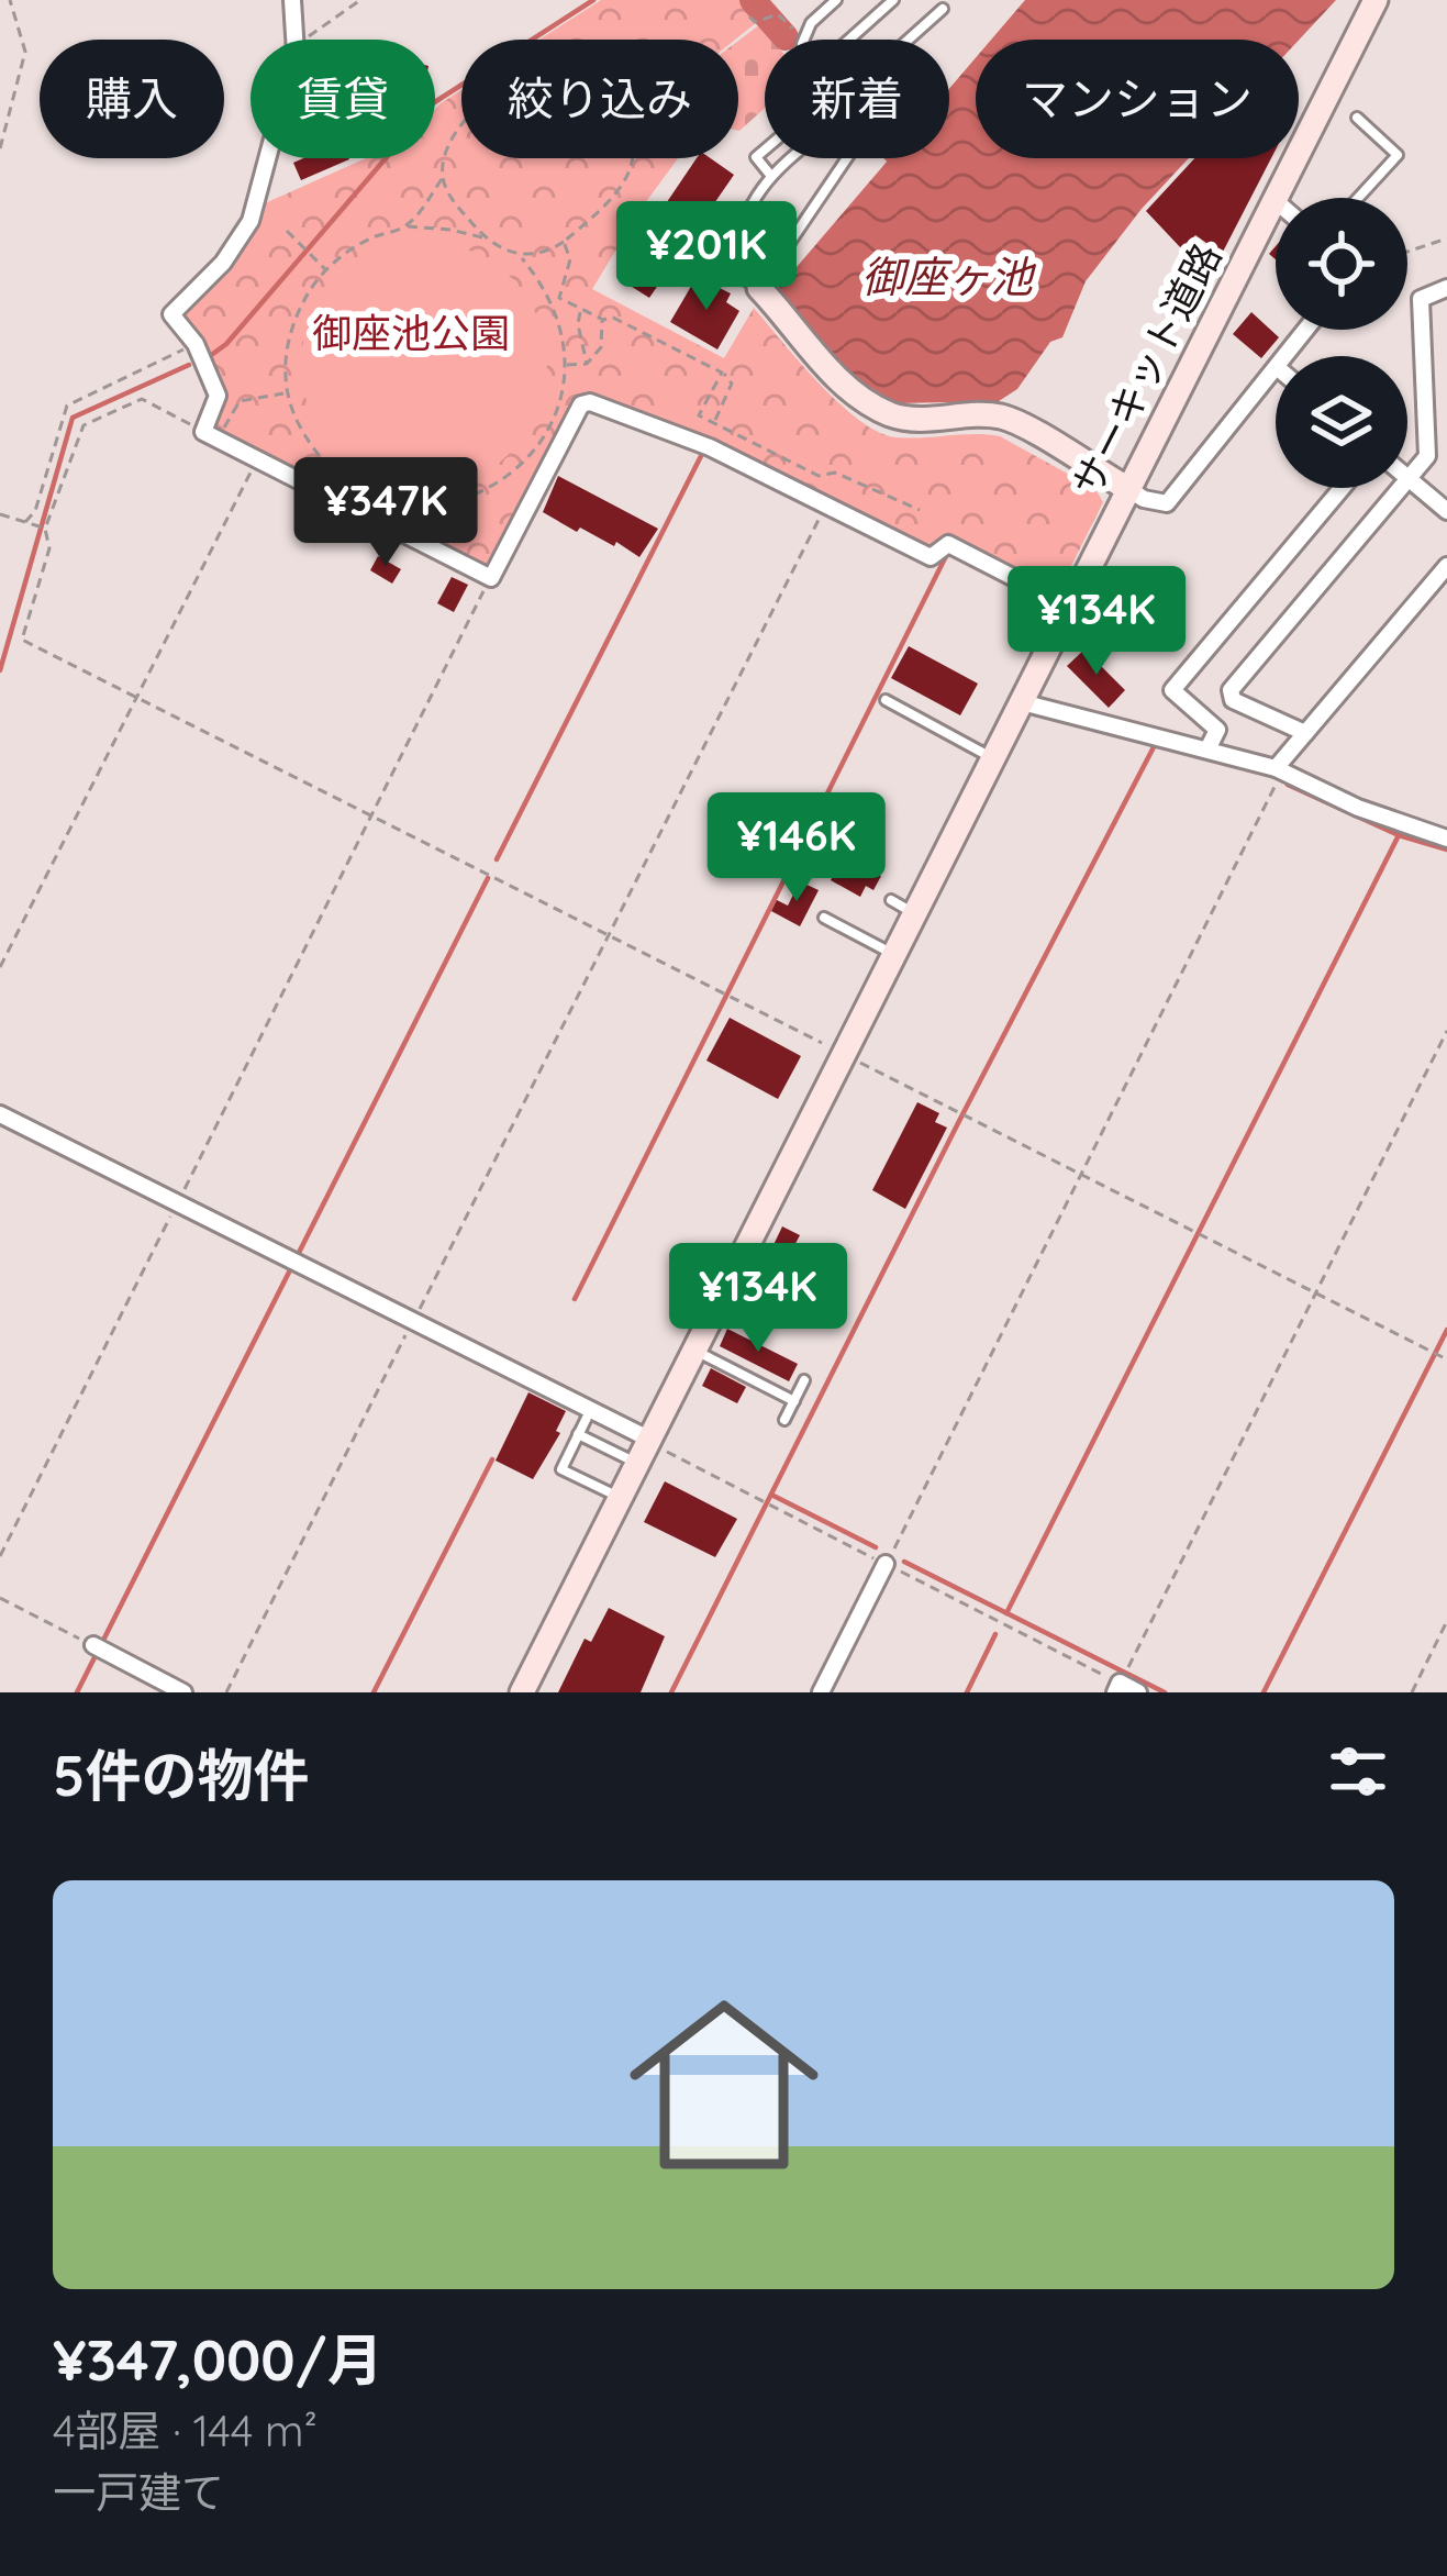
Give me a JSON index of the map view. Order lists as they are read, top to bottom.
{
  "streets": {
    "street": ["サーキット道路"]
  },
  "water": ["御座ヶ池"],
  "parks": ["御座池公園"],
  "page": {
    "chip": [
      "購入",
      "賃貸",
      "絞り込み",
      "新着",
      "マンション"
    ],
    "price": [
      "¥201K",
      "¥347K",
      "¥134K",
      "¥146K",
      "¥134K"
    ],
    "heading": "5件の物件",
    "list": [
      {
        "name": "¥347,000/月",
        "note": "4部屋 · 144 m² · 一戸建て"
      }
    ]
  }
}
